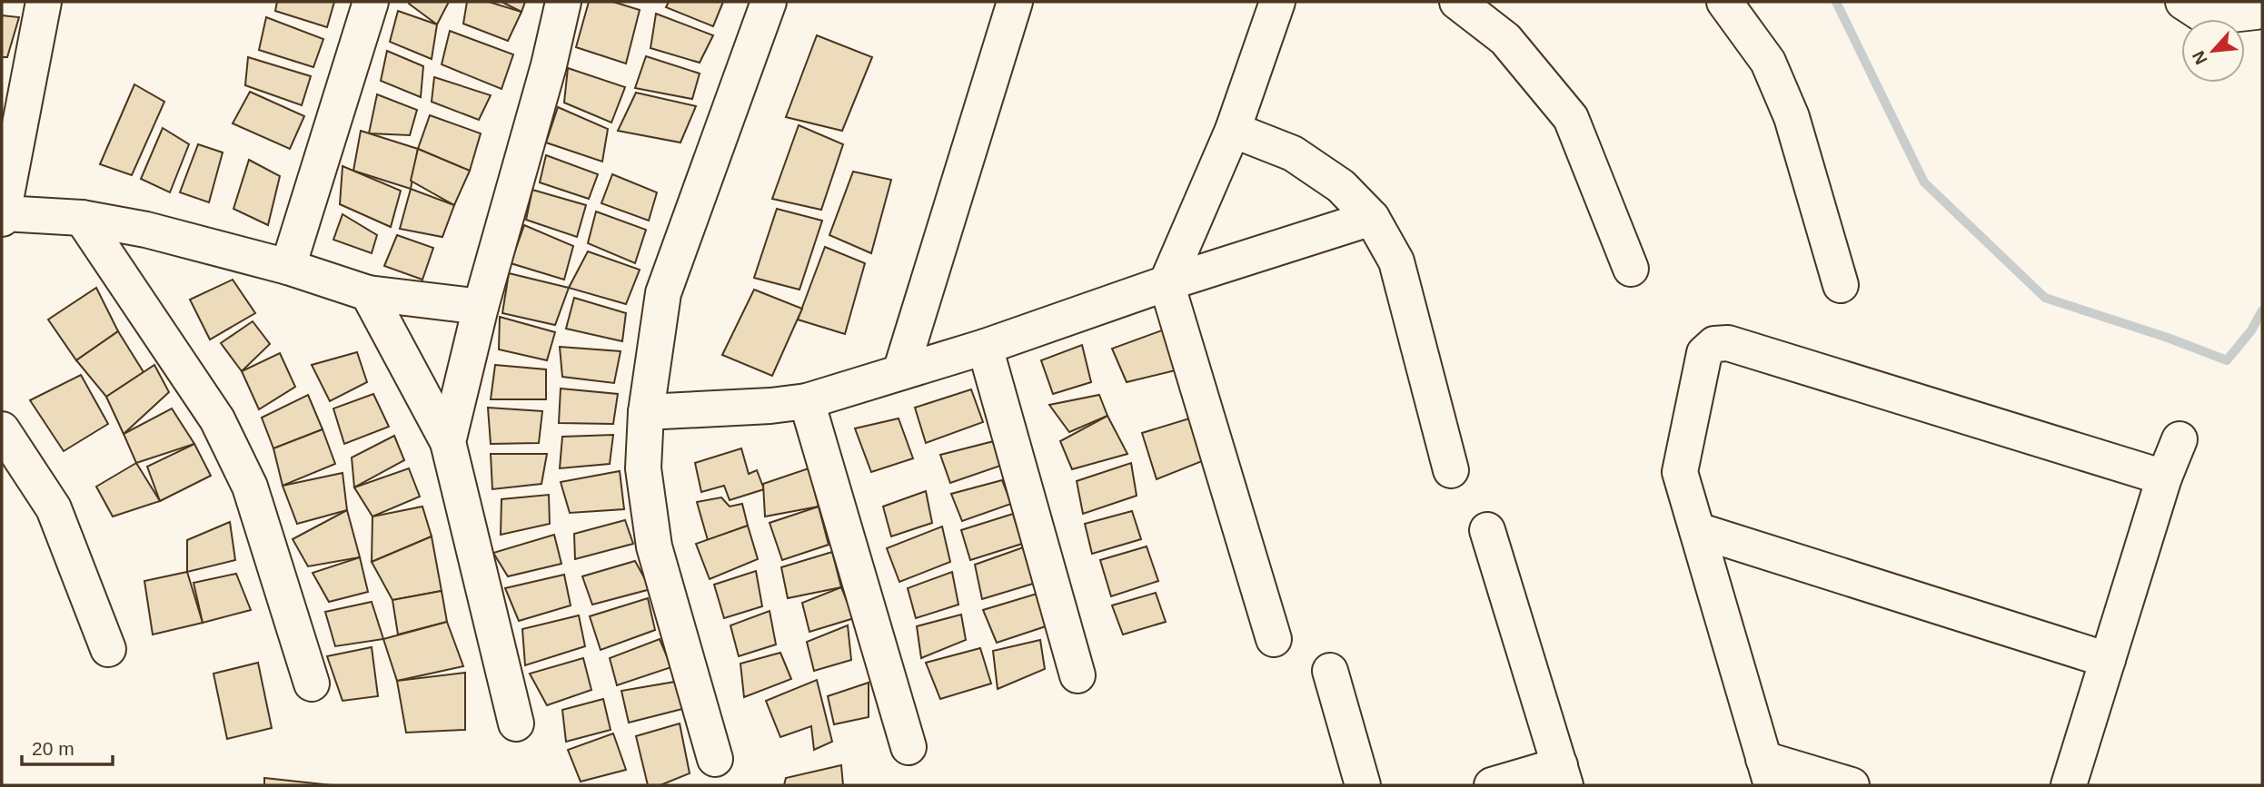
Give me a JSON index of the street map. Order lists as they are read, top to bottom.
{
  "scale_bar": "20 m",
  "north": "bottom left"
}
